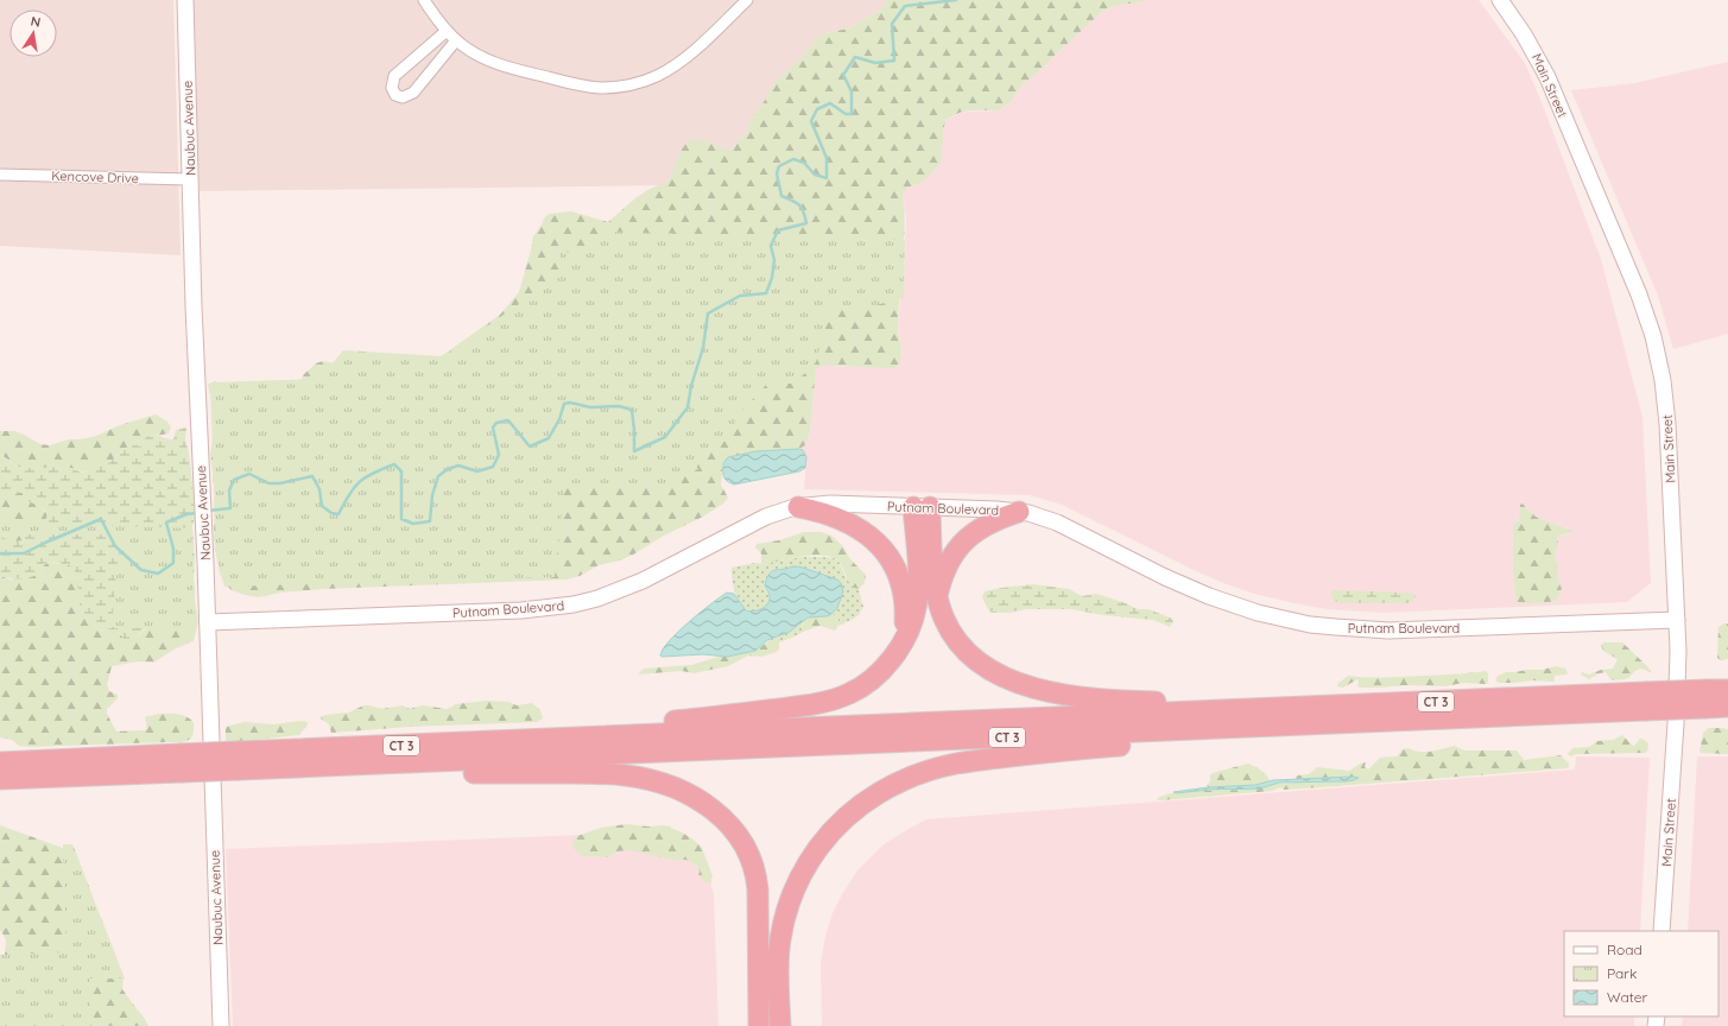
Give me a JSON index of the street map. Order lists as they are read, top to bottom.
{
  "streets": {
    "highway": ["CT 3"],
    "main road": ["Main Street", "Naubuc Avenue", "Putnam Boulevard"],
    "street": ["Kencove Drive"]
  },
  "crossings": [
    ["Main Street", "Putnam Boulevard"],
    ["Naubuc Avenue", "Kencove Drive"],
    ["Naubuc Avenue", "Putnam Boulevard"]
  ],
  "legend": ["Road", "Park", "Water"],
  "north": "top"
}
